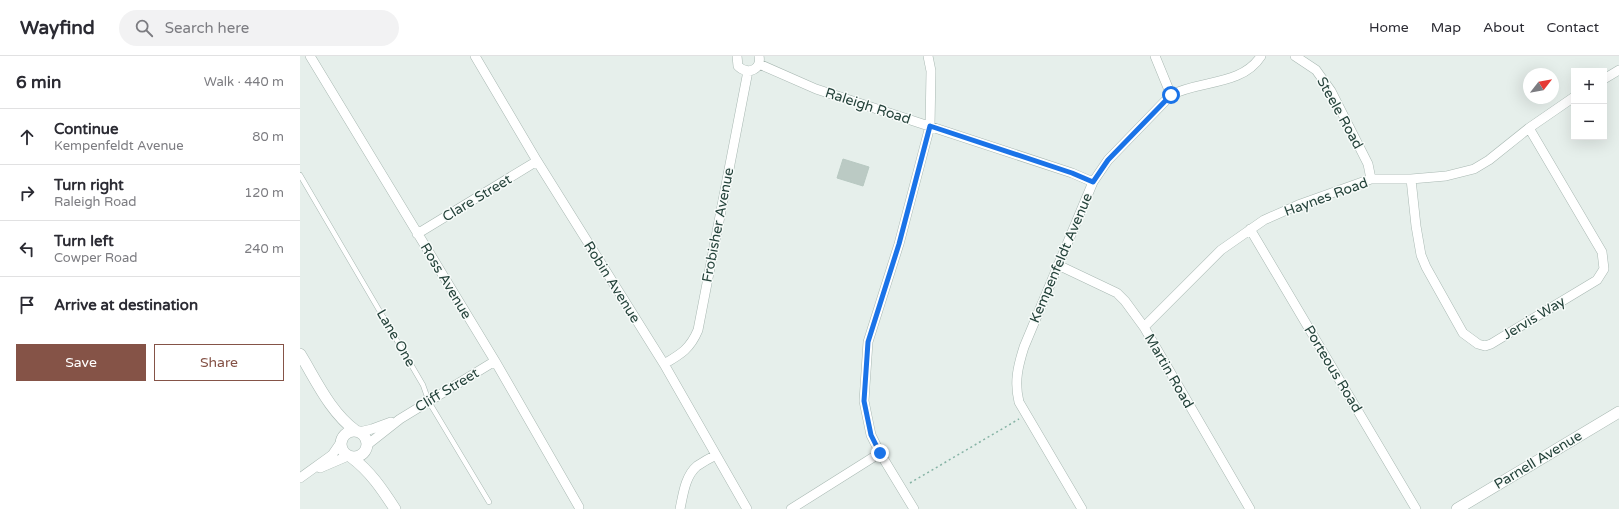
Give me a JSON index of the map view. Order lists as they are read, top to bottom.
{
  "streets": {
    "street": [
      "Raleigh Road",
      "Steele Road",
      "Haynes Road",
      "Clare Street",
      "Frobisher Avenue",
      "Kempenfeldt Avenue",
      "Ross Avenue",
      "Robin Avenue",
      "Jervis Way",
      "Porteous Road",
      "Martin Road",
      "Cliff Street",
      "Parnell Avenue"
    ],
    "lane": ["Lane One"]
  },
  "crossings": [
    ["Raleigh Road", "Kempenfeldt Avenue"],
    ["Steele Road", "Haynes Road"],
    ["Haynes Road", "Jervis Way"],
    ["Haynes Road", "Porteous Road"],
    ["Haynes Road", "Martin Road"],
    ["Clare Street", "Ross Avenue"],
    ["Clare Street", "Robin Avenue"],
    ["Frobisher Avenue", "Robin Avenue"],
    ["Kempenfeldt Avenue", "Martin Road"],
    ["Ross Avenue", "Cliff Street"],
    ["Lane One", "Cliff Street"]
  ],
  "north": "top right",
  "page": {
    "header": "Wayfind",
    "search": "Search here",
    "nav": [
      "Home",
      "Map",
      "About",
      "Contact"
    ],
    "heading": ["6 min", "Walk · 440 m"],
    "map_buttons": ["+", "−"],
    "list": [
      ["Continue", "Kempenfeldt Avenue", "80 m"],
      ["Turn right", "Raleigh Road", "120 m"],
      ["Turn left", "Cowper Road", "240 m"],
      "Arrive at destination"
    ],
    "buttons": ["Save", "Share"]
  }
}
